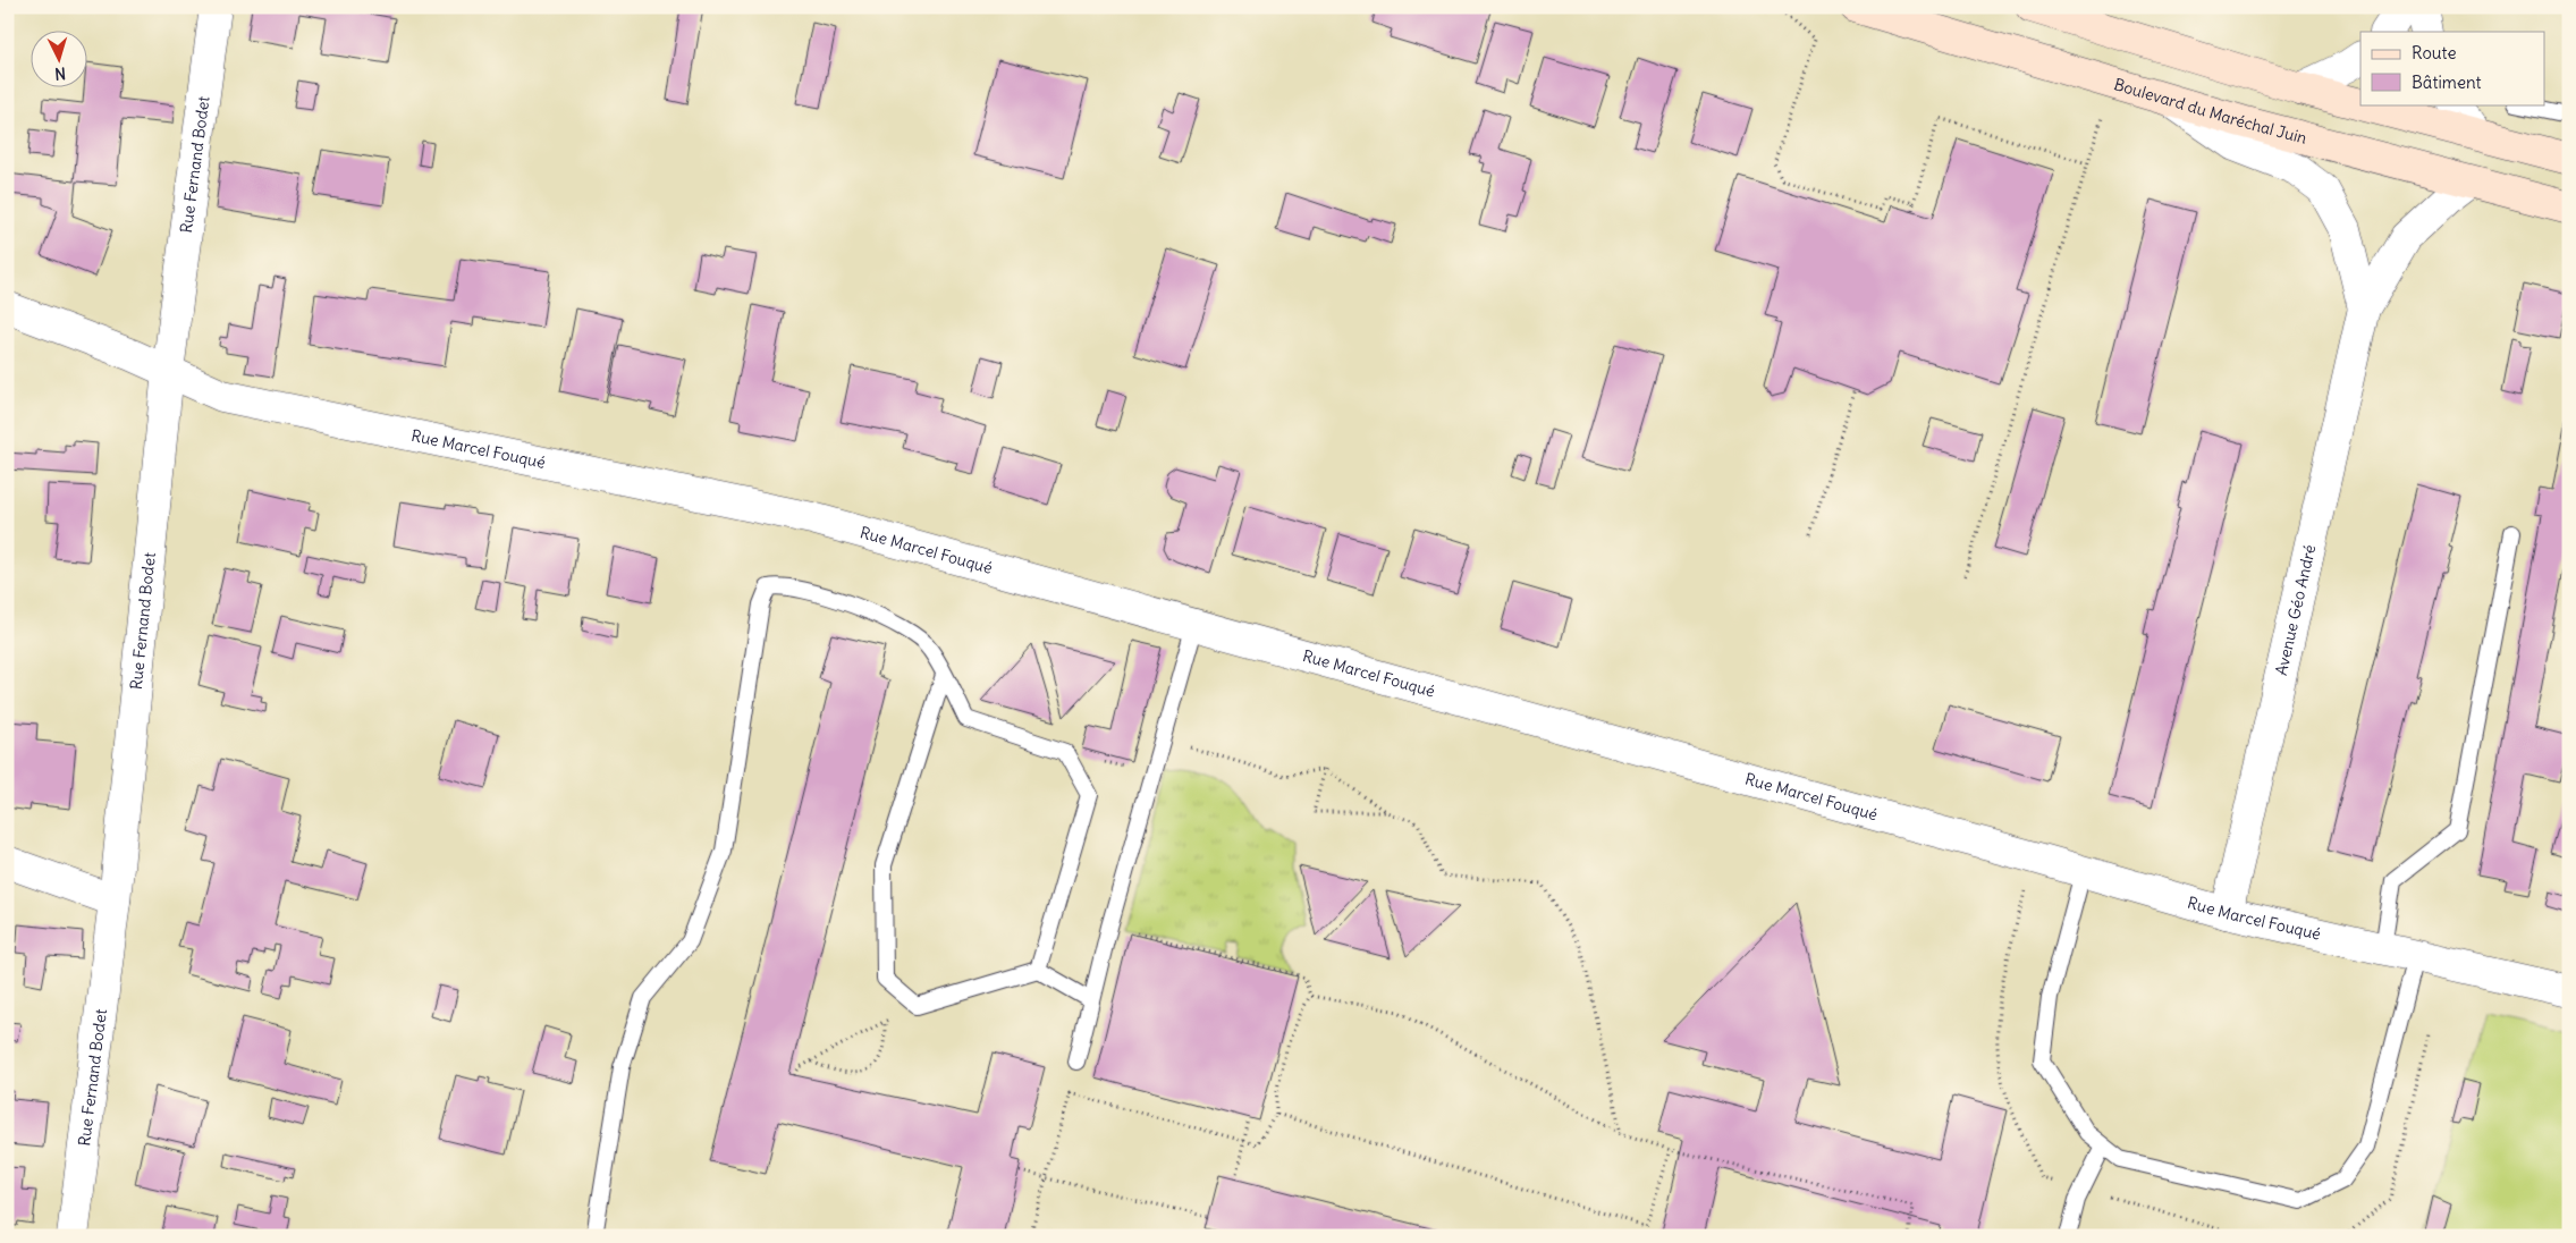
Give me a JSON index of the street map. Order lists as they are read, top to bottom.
{
  "streets": {
    "main road": ["Boulevard du Maréchal Juin"],
    "street": ["Rue Fernand Bodet", "Rue Marcel Fouqué", "Avenue Géo André"]
  },
  "crossings": [
    ["Boulevard du Maréchal Juin", "Avenue Géo André"],
    ["Rue Fernand Bodet", "Rue Marcel Fouqué"],
    ["Rue Marcel Fouqué", "Avenue Géo André"]
  ],
  "legend": ["Route", "Bâtiment"],
  "north": "bottom"
}
